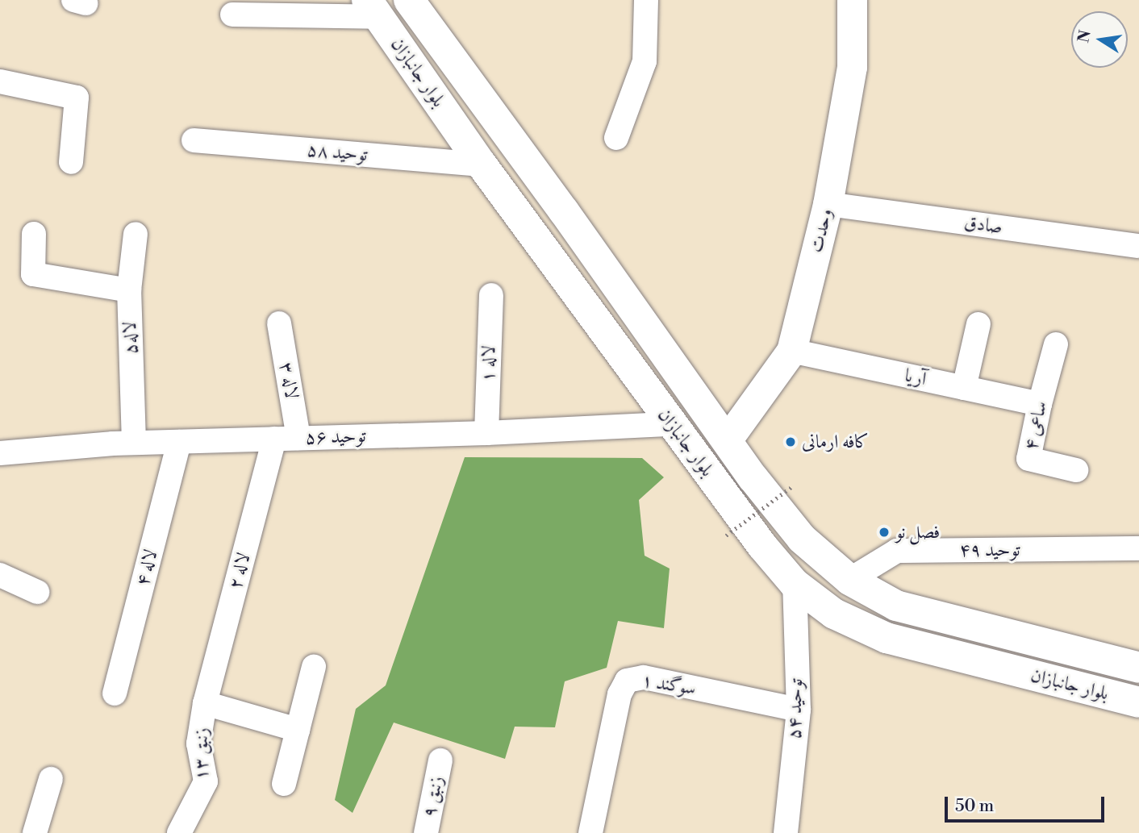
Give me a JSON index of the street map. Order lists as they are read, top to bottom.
{
  "streets": {
    "highway": ["بلوار جانبازان"],
    "main road": ["وحدت"],
    "street": [
      "توحید ۵۸",
      "صادق",
      "لاله۵",
      "لاله ۱",
      "آریا",
      "لاله ۳",
      "ساعی ۴",
      "توحید ۵۶",
      "توحید ۴۹",
      "لاله ۴",
      "لاله ۲",
      "سوگند ۱",
      "توحید ۵۴",
      "زنبق ۱۳",
      "زنبق ۹"
    ]
  },
  "crossings": [
    ["بلوار جانبازان", "توحید ۵۸"],
    ["بلوار جانبازان", "وحدت"],
    ["بلوار جانبازان", "توحید ۵۶"],
    ["بلوار جانبازان", "توحید ۴۹"],
    ["بلوار جانبازان", "توحید ۵۴"],
    ["صادق", "وحدت"],
    ["وحدت", "آریا"],
    ["لاله۵", "توحید ۵۶"],
    ["لاله ۱", "توحید ۵۶"],
    ["آریا", "ساعی ۴"],
    ["لاله ۳", "توحید ۵۶"],
    ["توحید ۵۶", "لاله ۴"],
    ["توحید ۵۶", "لاله ۲"],
    ["لاله ۲", "زنبق ۱۳"],
    ["سوگند ۱", "توحید ۵۴"]
  ],
  "places": ["کافه ارمانی", "فصل نو"],
  "scale_bar": "50 m",
  "north": "left"
}
